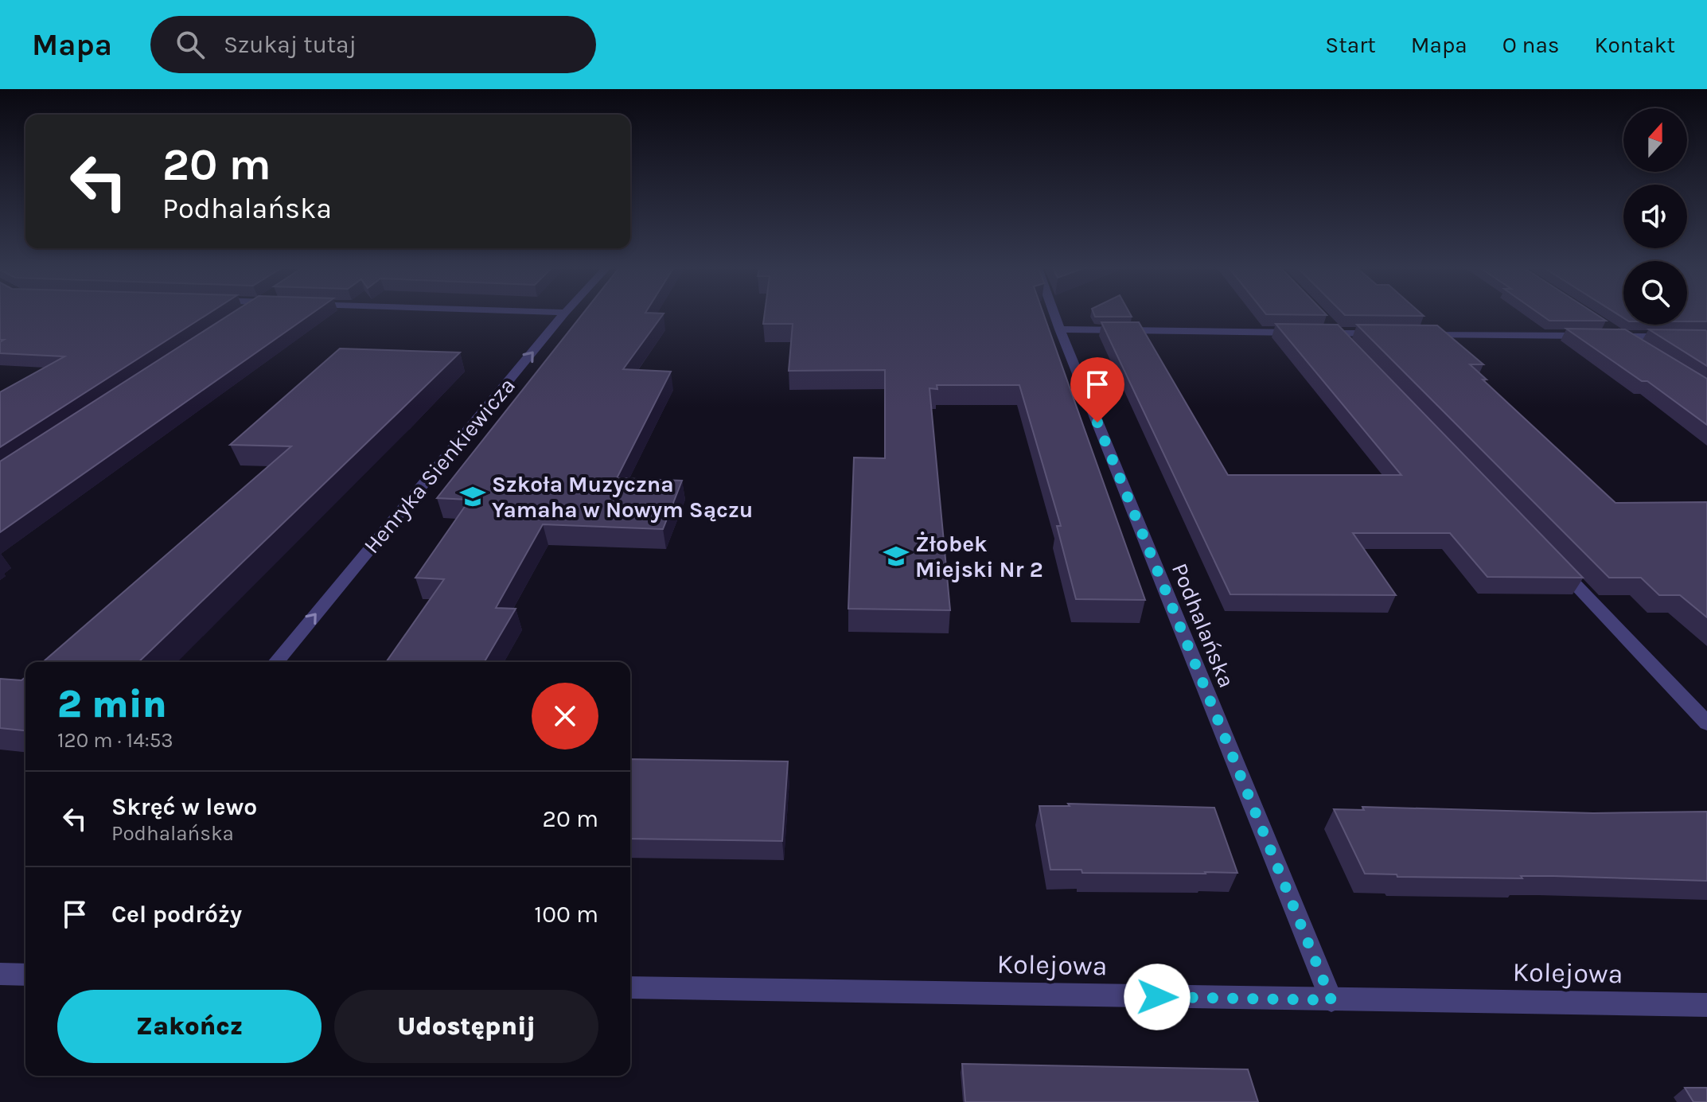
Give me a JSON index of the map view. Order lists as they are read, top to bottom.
{
  "streets": {
    "street": ["Henryka Sienkiewicza", "Podhalańska", "Kolejowa"]
  },
  "crossings": [
    ["Podhalańska", "Kolejowa"]
  ],
  "one_way": ["Henryka Sienkiewicza"],
  "places": {
    "school or university": ["Szkoła Muzyczna Yamaha w Nowym Sączu", "Żłobek Miejski Nr 2"]
  },
  "north": "top",
  "page": {
    "header": "Mapa",
    "search": "Szukaj tutaj",
    "nav": [
      "Start",
      "Mapa",
      "O nas",
      "Kontakt"
    ],
    "turn": ["20 m", "Podhalańska"],
    "heading": ["2 min", "120 m · 14:53"],
    "list": [
      {
        "name": "Skręć w lewo",
        "note": "Podhalańska",
        "value": "20 m"
      },
      {
        "name": "Cel podróży",
        "value": "100 m"
      }
    ],
    "buttons": ["Zakończ", "Udostępnij"]
  }
}
